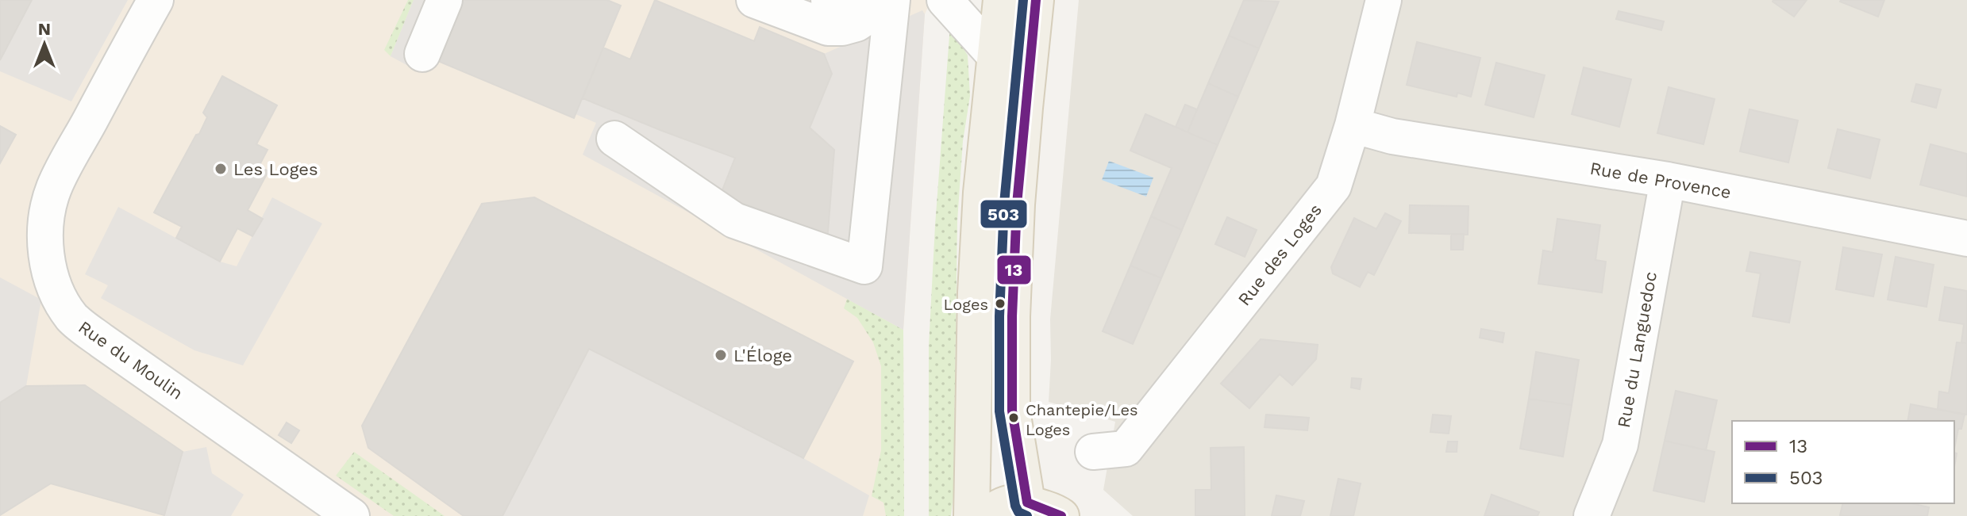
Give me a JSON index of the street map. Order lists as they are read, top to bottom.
{
  "streets": {
    "street": [
      "Rue de Provence",
      "Rue des Loges",
      "Rue du Languedoc",
      "Rue du Moulin"
    ]
  },
  "crossings": [
    ["Rue de Provence", "Rue des Loges"],
    ["Rue de Provence", "Rue du Languedoc"]
  ],
  "places": [
    "Les Loges",
    "Loges",
    "L'Éloge",
    "Chantepie/Les Loges"
  ],
  "lines": ["transit line 13", "transit line 503"],
  "legend": ["13", "503"],
  "north": "top"
}
